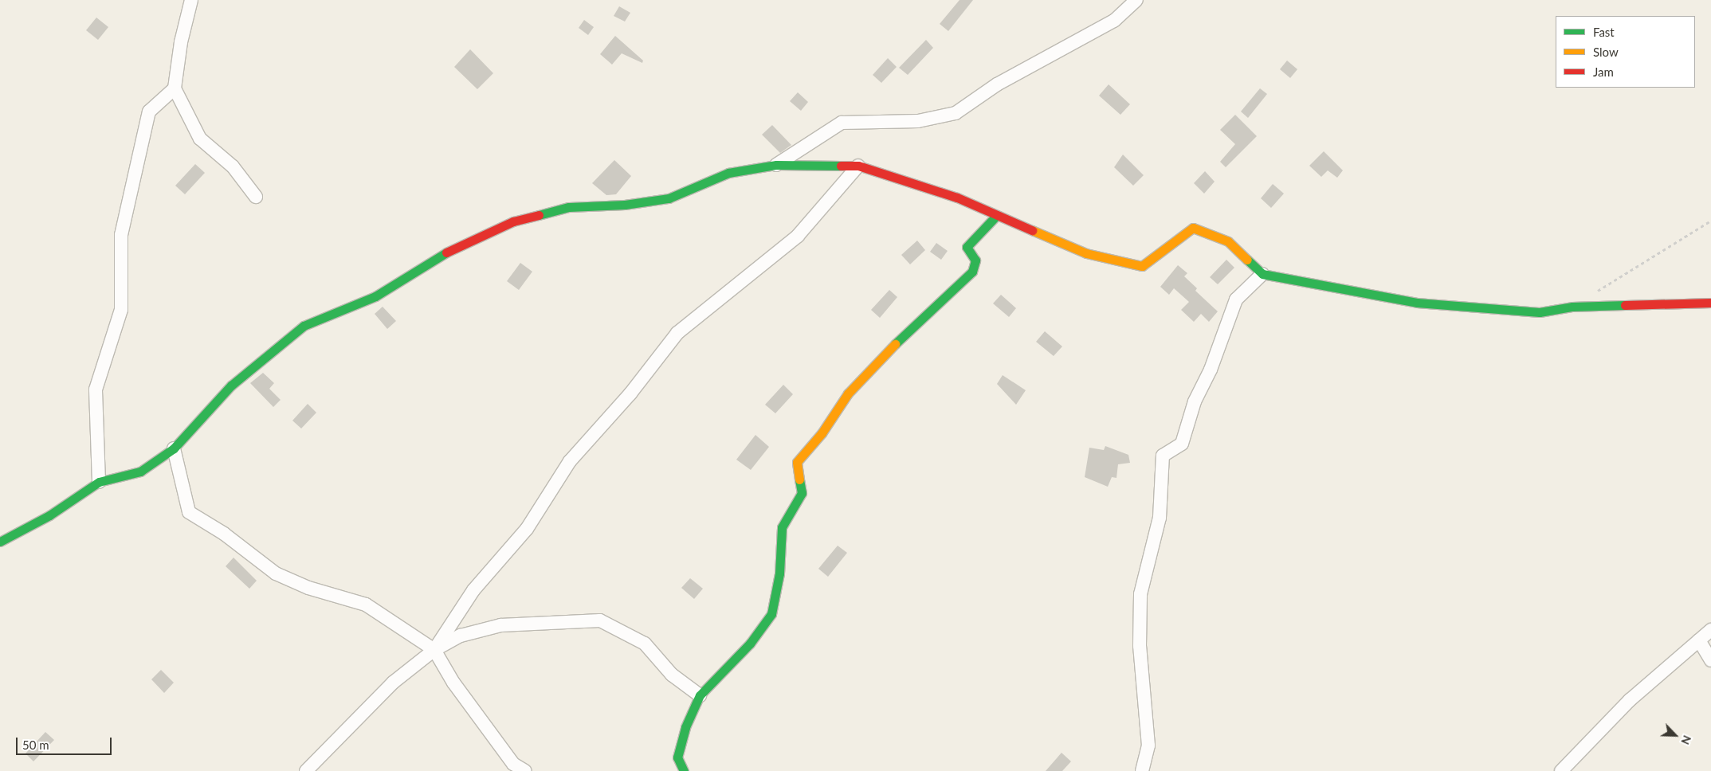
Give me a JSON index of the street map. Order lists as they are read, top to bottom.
{
  "legend": ["Fast", "Slow", "Jam"],
  "scale_bar": "50 m",
  "north": "bottom right"
}
